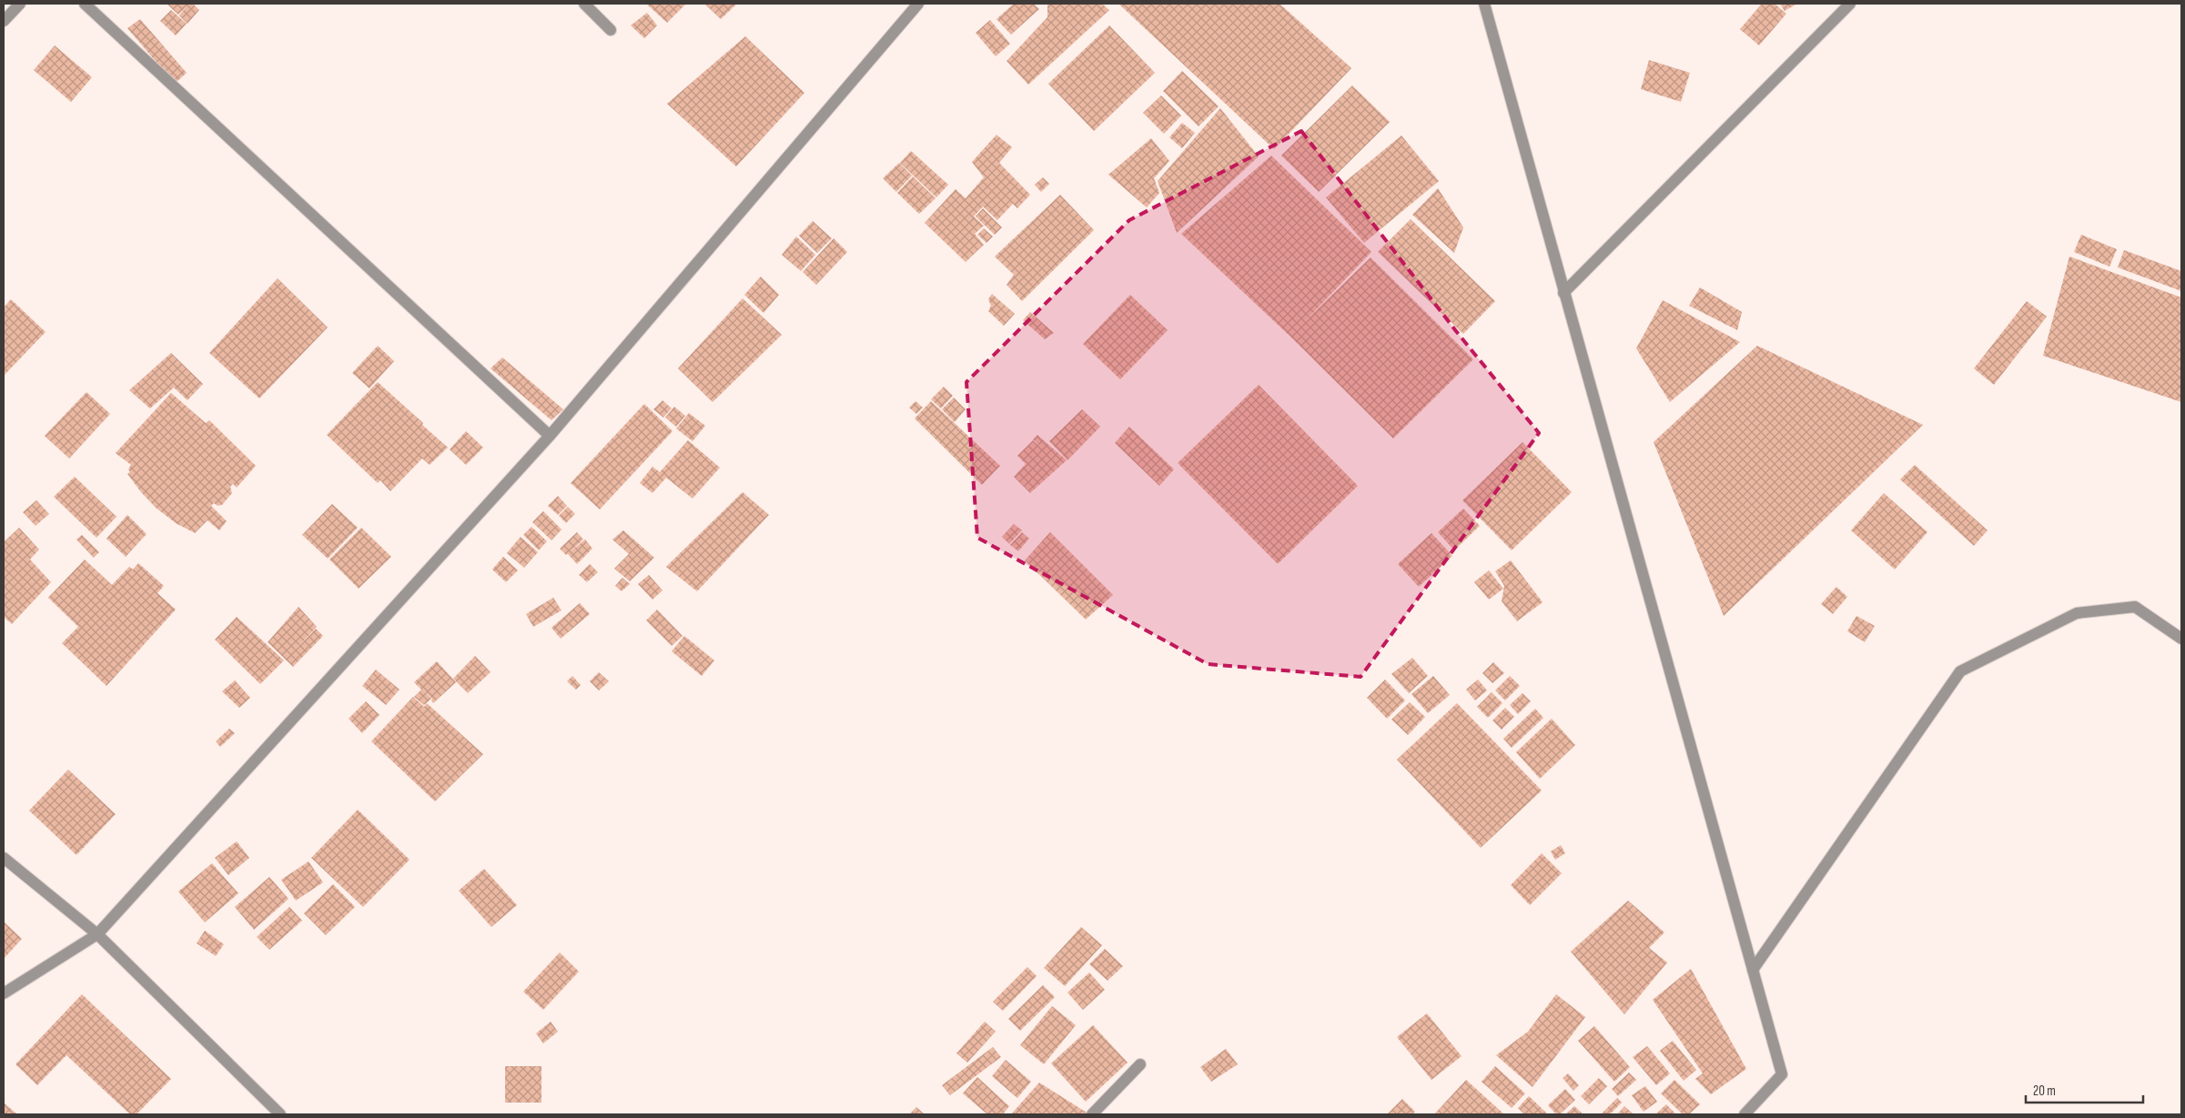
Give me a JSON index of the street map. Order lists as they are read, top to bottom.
{
  "scale_bar": "20 m"
}
